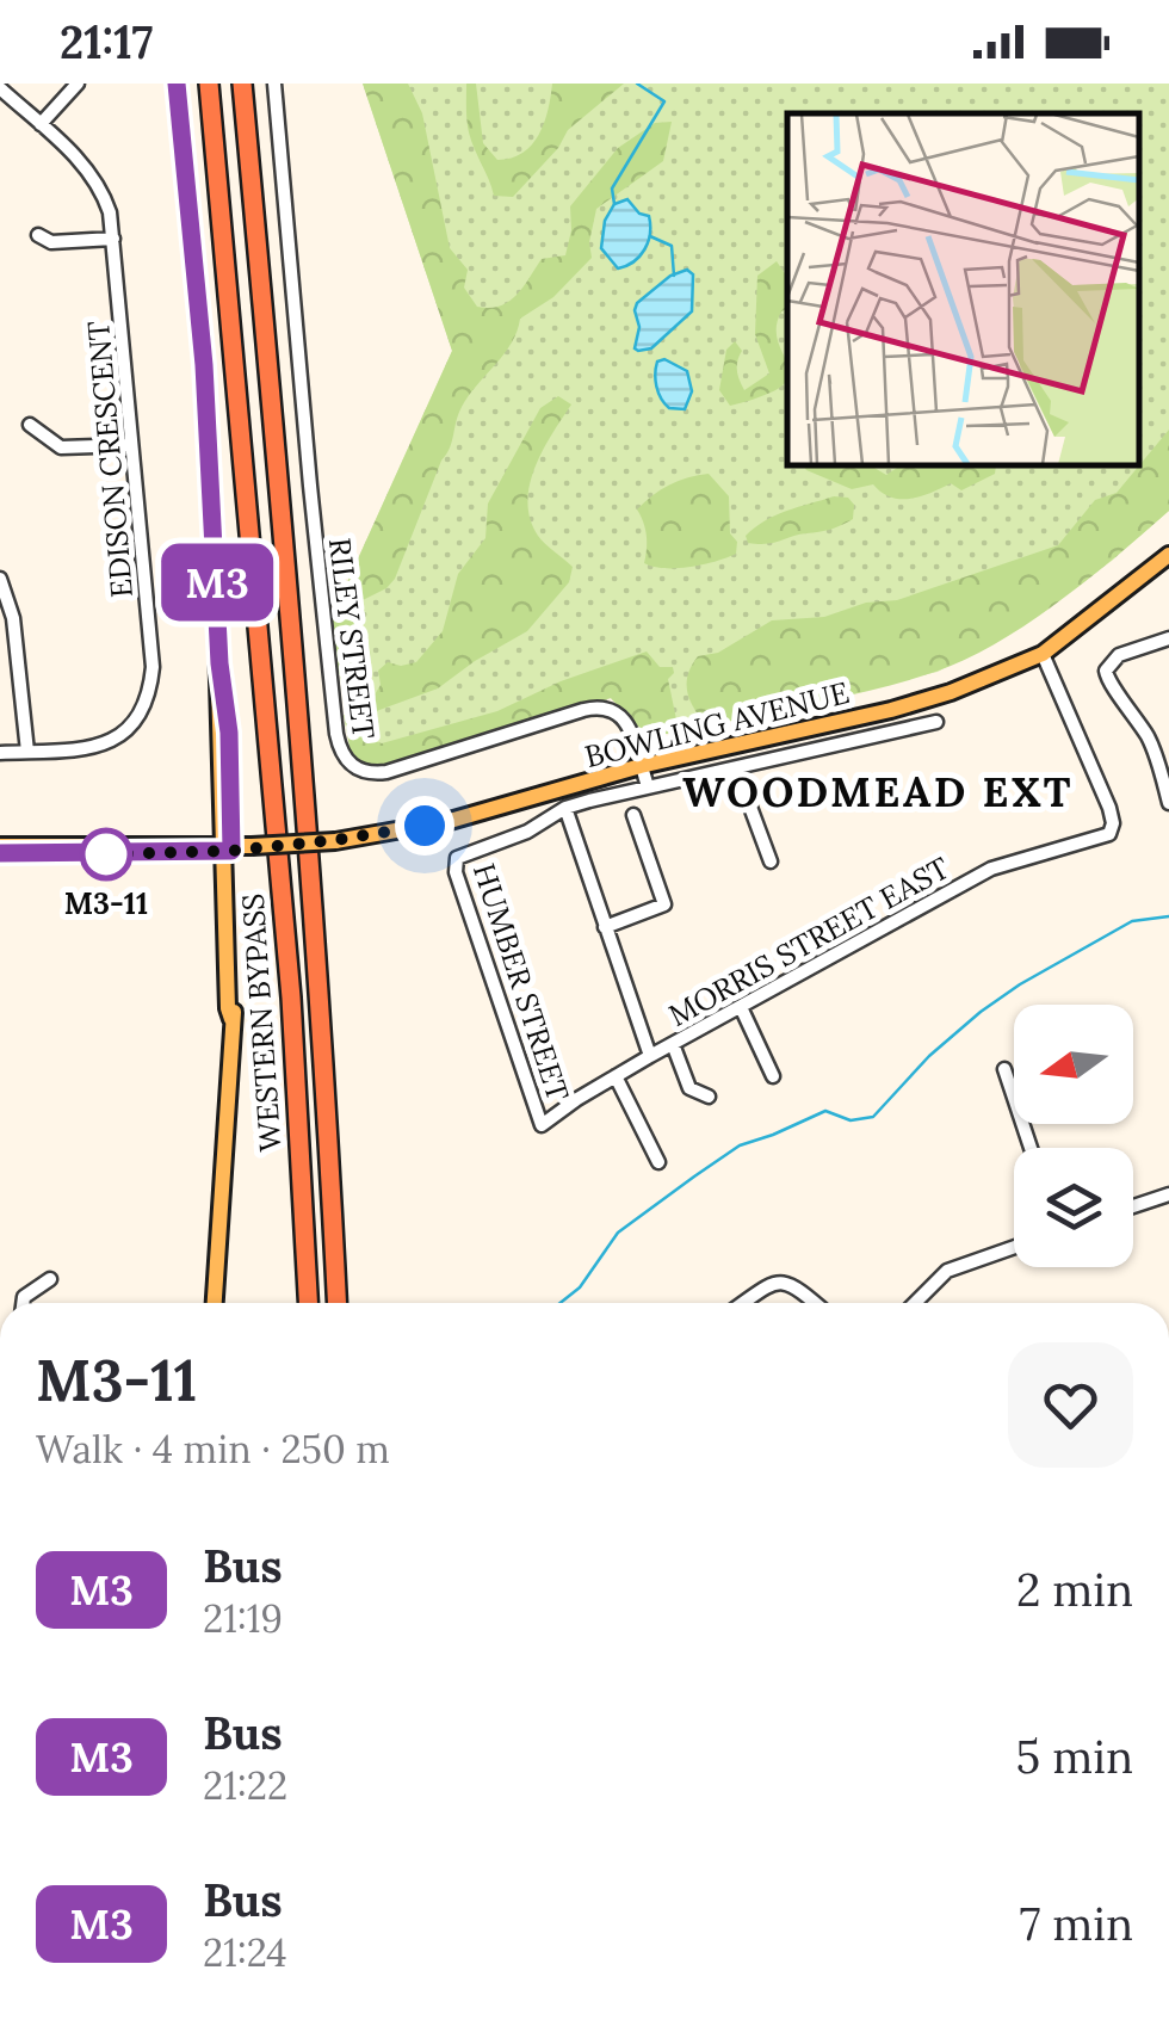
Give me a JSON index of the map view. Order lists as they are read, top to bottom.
{
  "streets": {
    "highway": ["WESTERN BYPASS"],
    "main road": ["BOWLING AVENUE"],
    "street": [
      "EDISON CRESCENT",
      "RILEY STREET",
      "MORRIS STREET EAST",
      "HUMBER STREET"
    ]
  },
  "crossings": [
    ["RILEY STREET", "BOWLING AVENUE"],
    ["BOWLING AVENUE", "MORRIS STREET EAST"],
    ["MORRIS STREET EAST", "HUMBER STREET"]
  ],
  "districts": ["WOODMEAD EXT"],
  "places": ["M3-11"],
  "lines": ["bus line M3"],
  "north": "left",
  "page": {
    "status": "21:17",
    "on_map": "M3",
    "heading": ["M3-11", "Walk · 4 min · 250 m"],
    "list": [
      {
        "mark": "M3",
        "name": "Bus",
        "note": "21:19",
        "value": "2 min"
      },
      {
        "mark": "M3",
        "name": "Bus",
        "note": "21:22",
        "value": "5 min"
      },
      {
        "mark": "M3",
        "name": "Bus",
        "note": "21:24",
        "value": "7 min"
      }
    ]
  }
}
